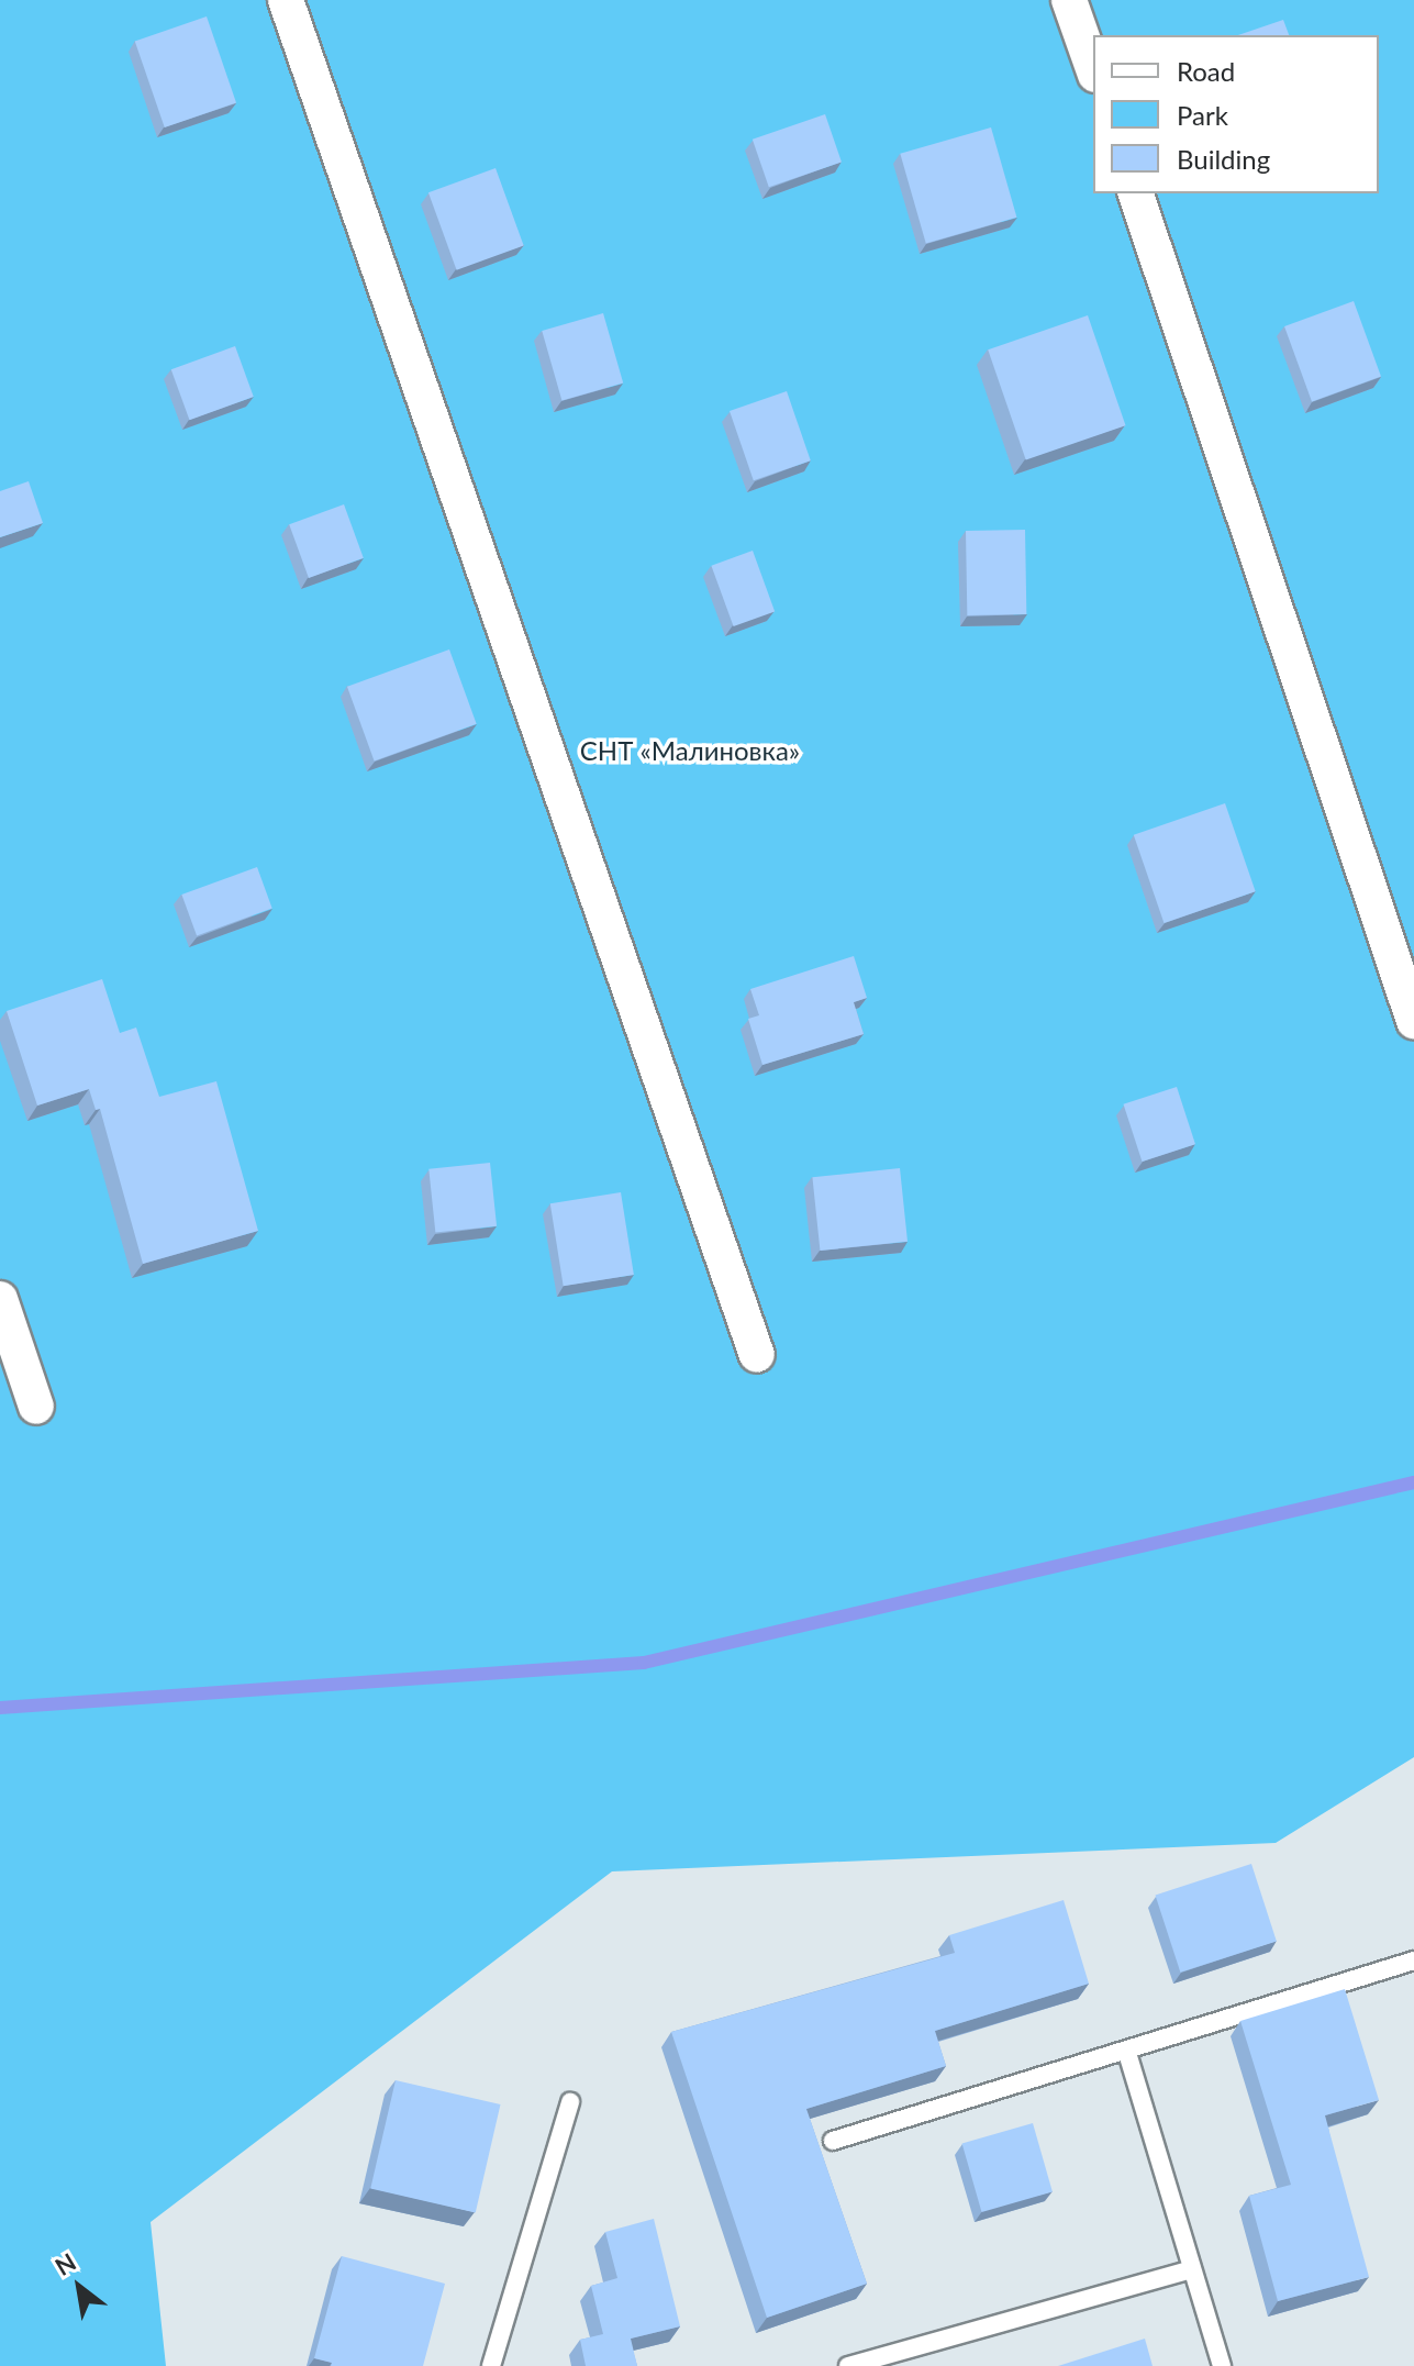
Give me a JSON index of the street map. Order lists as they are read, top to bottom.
{
  "parks": ["СНТ «Малиновка»"],
  "legend": ["Road", "Park", "Building"],
  "north": "top left"
}
